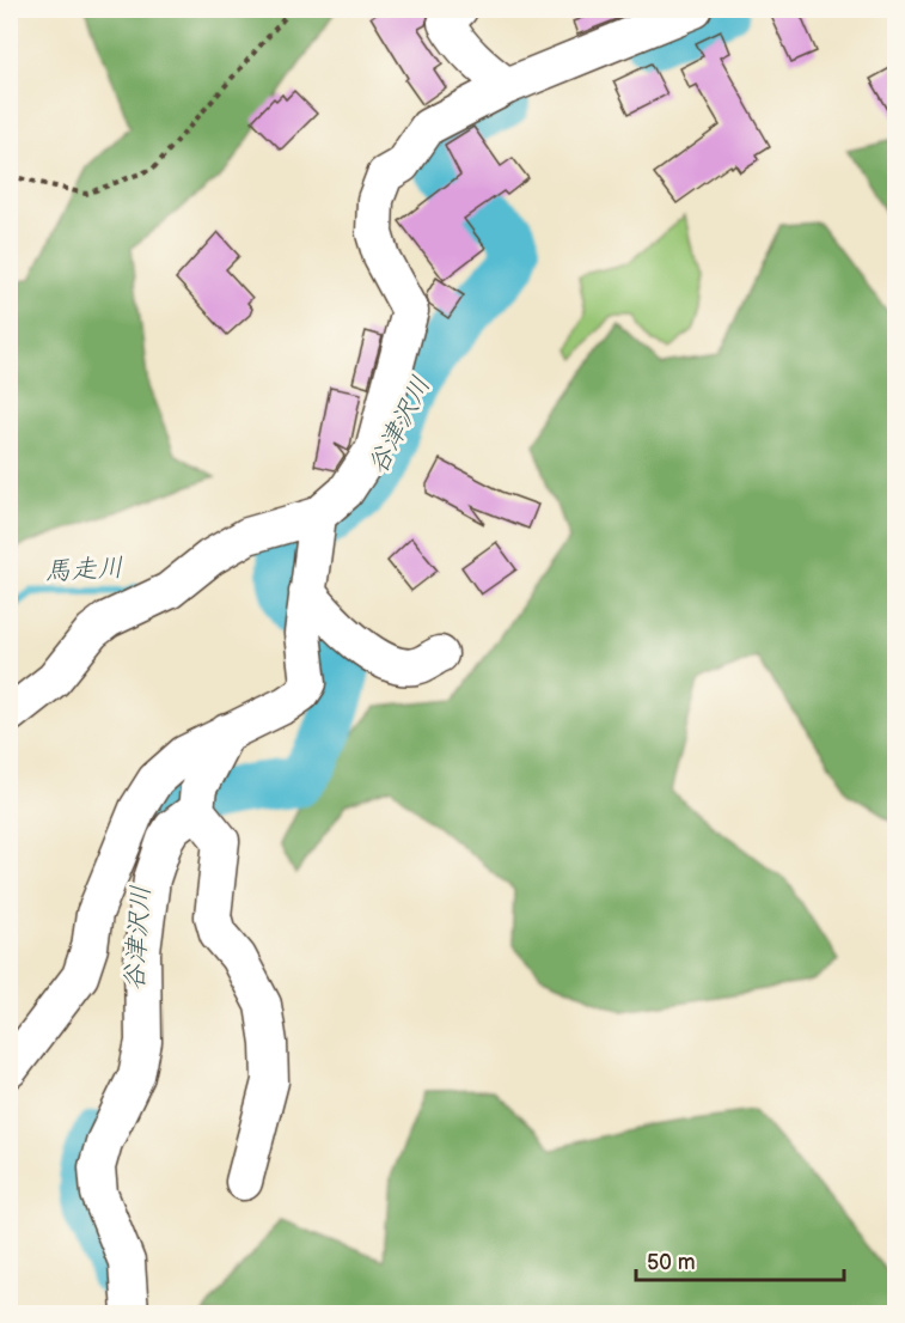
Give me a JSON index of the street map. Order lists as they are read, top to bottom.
{
  "water": ["谷津沢川", "馬走川"],
  "scale_bar": "50 m"
}
